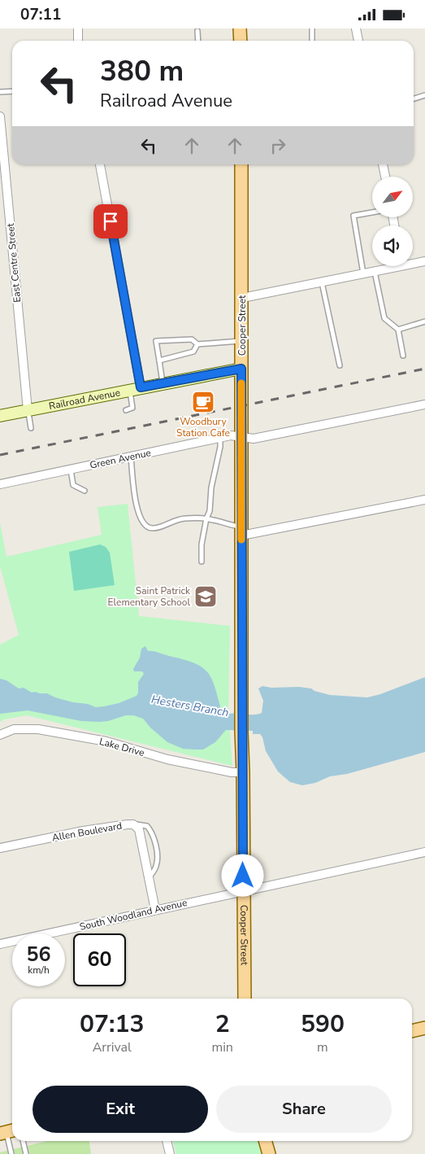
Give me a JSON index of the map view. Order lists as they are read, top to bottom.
{
  "streets": {
    "main road": ["Cooper Street"],
    "street": [
      "East Centre Street",
      "Railroad Avenue",
      "Green Avenue",
      "Lake Drive",
      "Allen Boulevard",
      "South Woodland Avenue"
    ]
  },
  "crossings": [
    ["East Centre Street", "Railroad Avenue"],
    ["Cooper Street", "Railroad Avenue"],
    ["Cooper Street", "Green Avenue"],
    ["Cooper Street", "Lake Drive"],
    ["Cooper Street", "South Woodland Avenue"],
    ["Allen Boulevard", "South Woodland Avenue"]
  ],
  "water": ["Hesters Branch"],
  "places": {
    "cafe": ["Woodbury Station Cafe"],
    "school or university": ["Saint Patrick Elementary School"]
  },
  "north": "top right",
  "page": {
    "status": "07:11",
    "turn": ["380 m", "Railroad Avenue"],
    "speed": "56 km/h",
    "limit": "60",
    "eta": [
      "07:13",
      "Arrival",
      "2",
      "min",
      "590",
      "m"
    ],
    "buttons": ["Exit", "Share"]
  }
}
